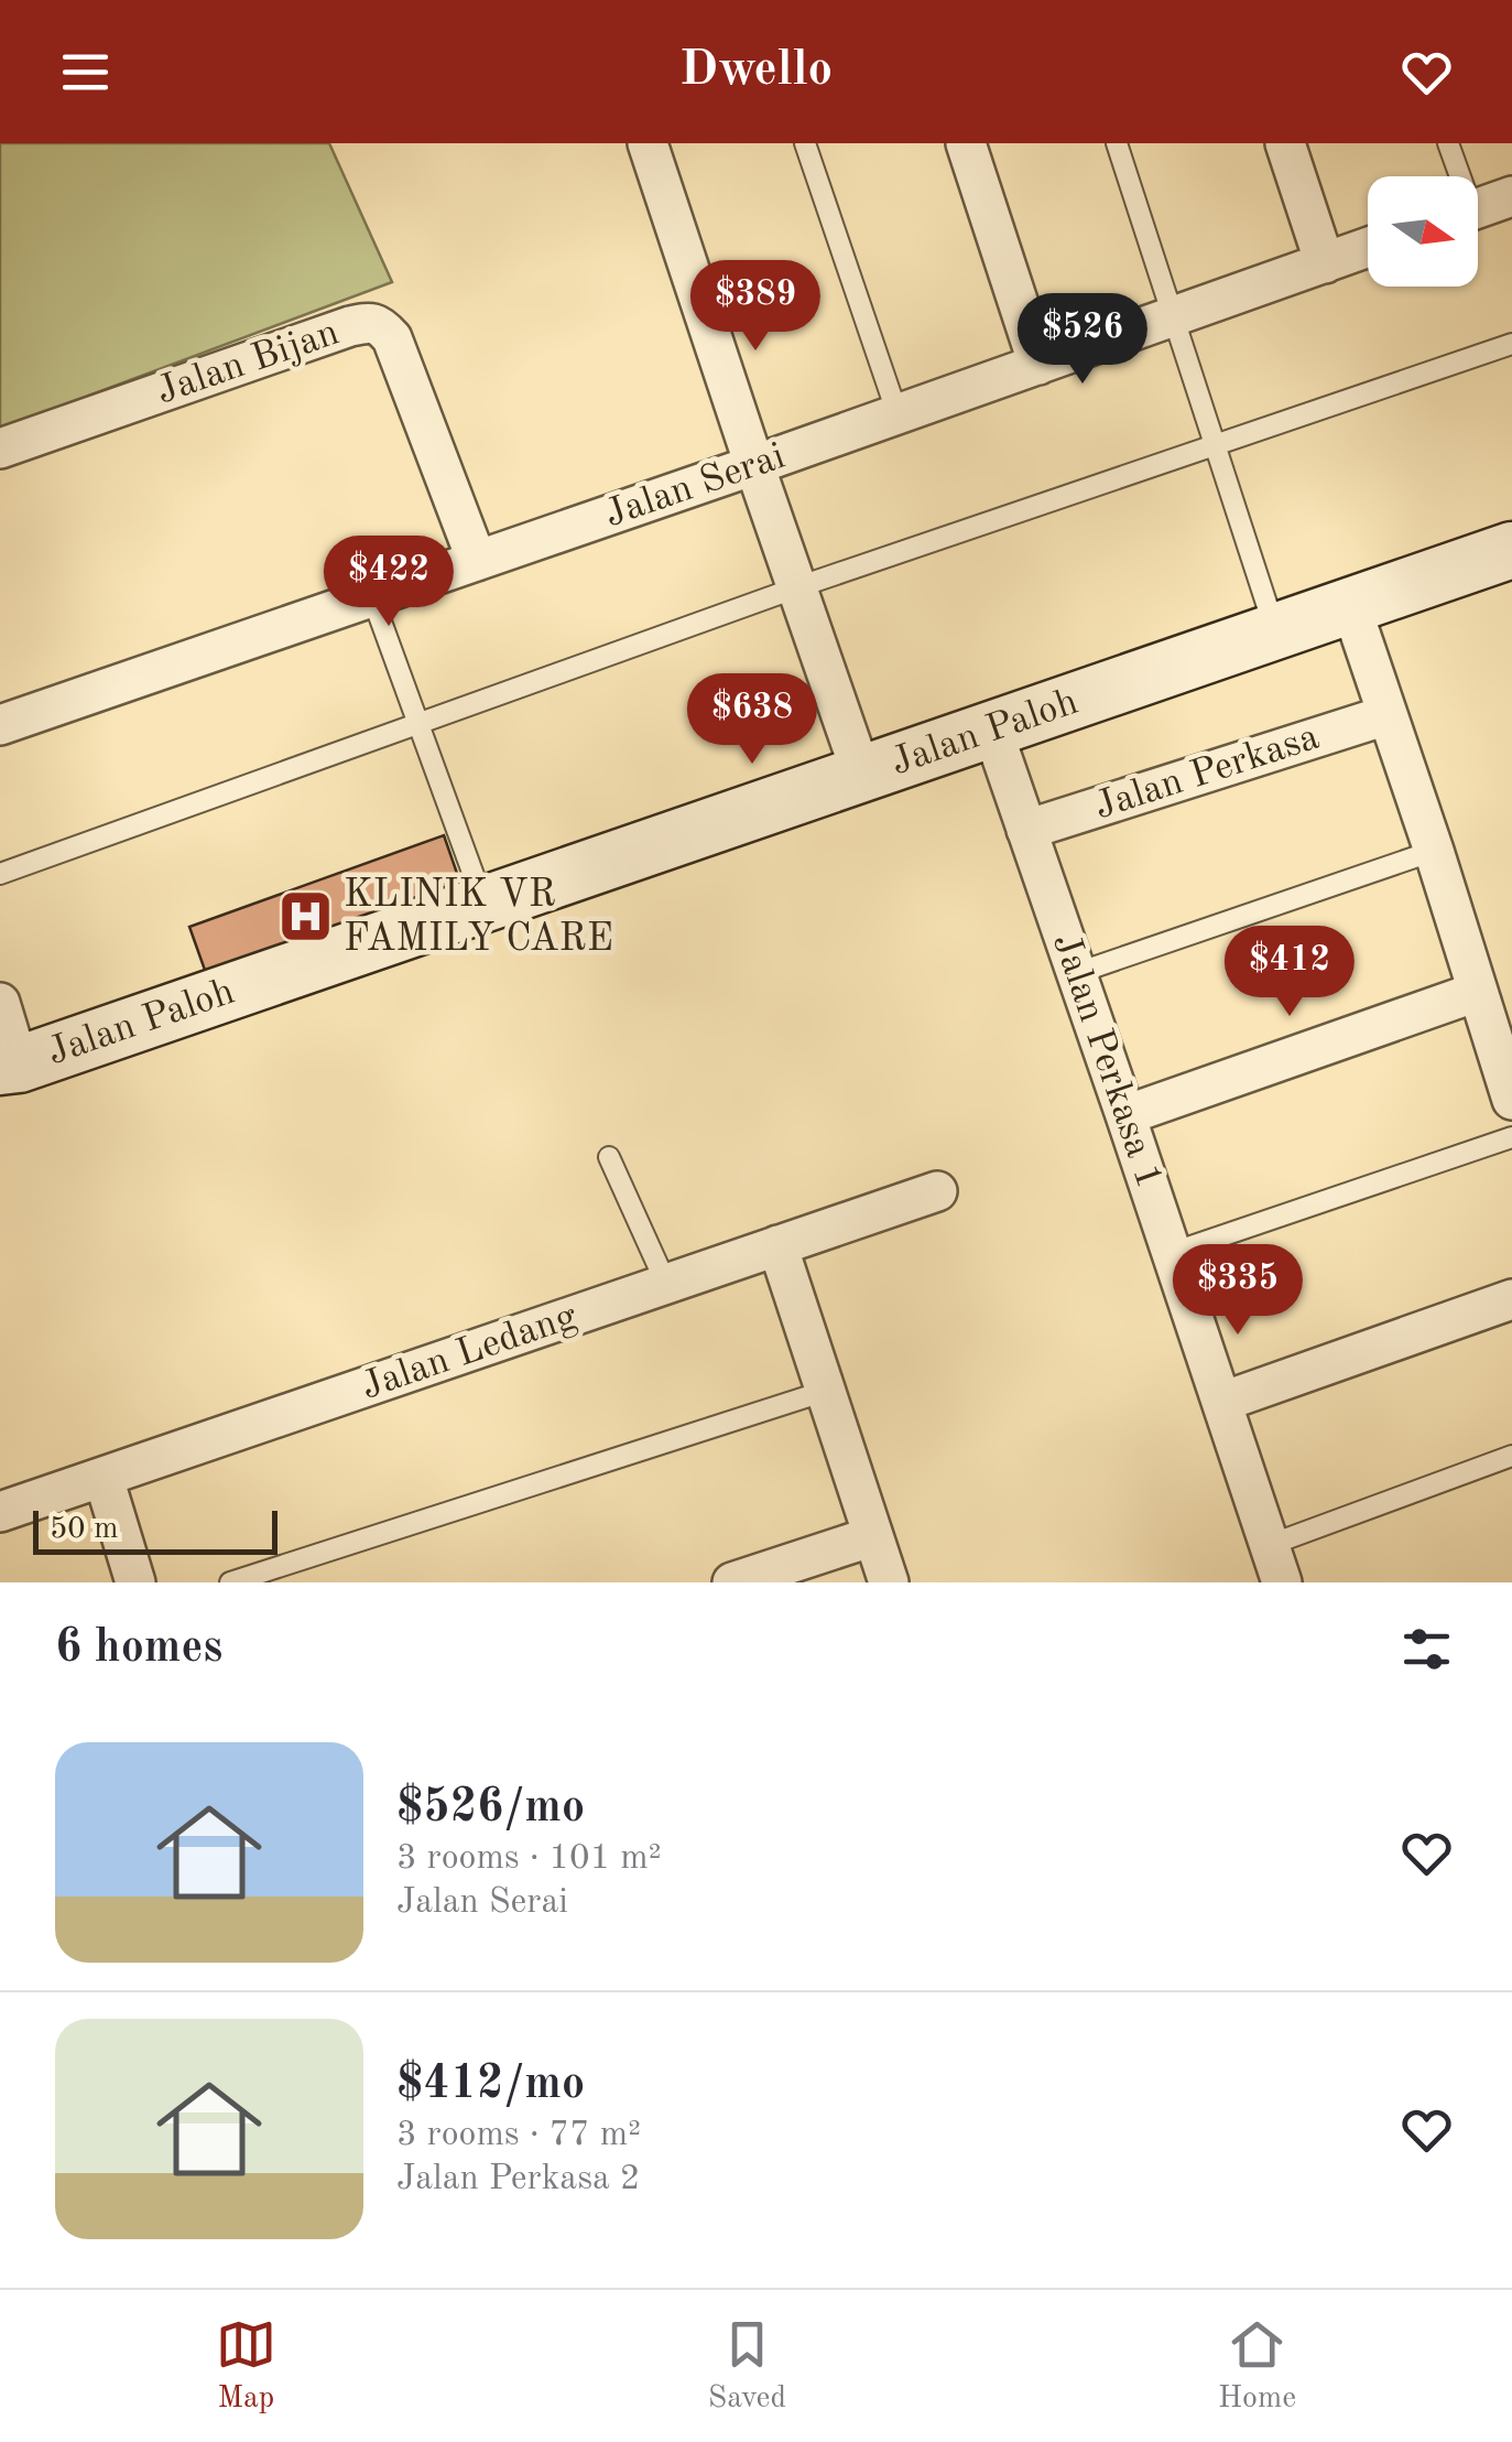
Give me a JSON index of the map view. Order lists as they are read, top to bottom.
{
  "streets": {
    "main road": ["Jalan Paloh"],
    "street": [
      "Jalan Bijan",
      "Jalan Serai",
      "Jalan Perkasa",
      "Jalan Perkasa 1",
      "Jalan Ledang"
    ]
  },
  "crossings": [
    ["Jalan Bijan", "Jalan Serai"],
    ["Jalan Paloh", "Jalan Perkasa 1"],
    ["Jalan Perkasa", "Jalan Perkasa 1"]
  ],
  "places": {
    "hospital": ["KLINIK VR FAMILY CARE"]
  },
  "scale_bar": "50 m",
  "north": "right",
  "page": {
    "header": "Dwello",
    "price": [
      "$389",
      "$526",
      "$422",
      "$638",
      "$412",
      "$335"
    ],
    "scale": "50 m",
    "heading": "6 homes",
    "list": [
      {
        "name": "$526/mo",
        "note": "3 rooms · 101 m² · Jalan Serai"
      },
      {
        "name": "$412/mo",
        "note": "3 rooms · 77 m² · Jalan Perkasa 2"
      }
    ],
    "tabs": ["Map", "Saved", "Home"]
  }
}
